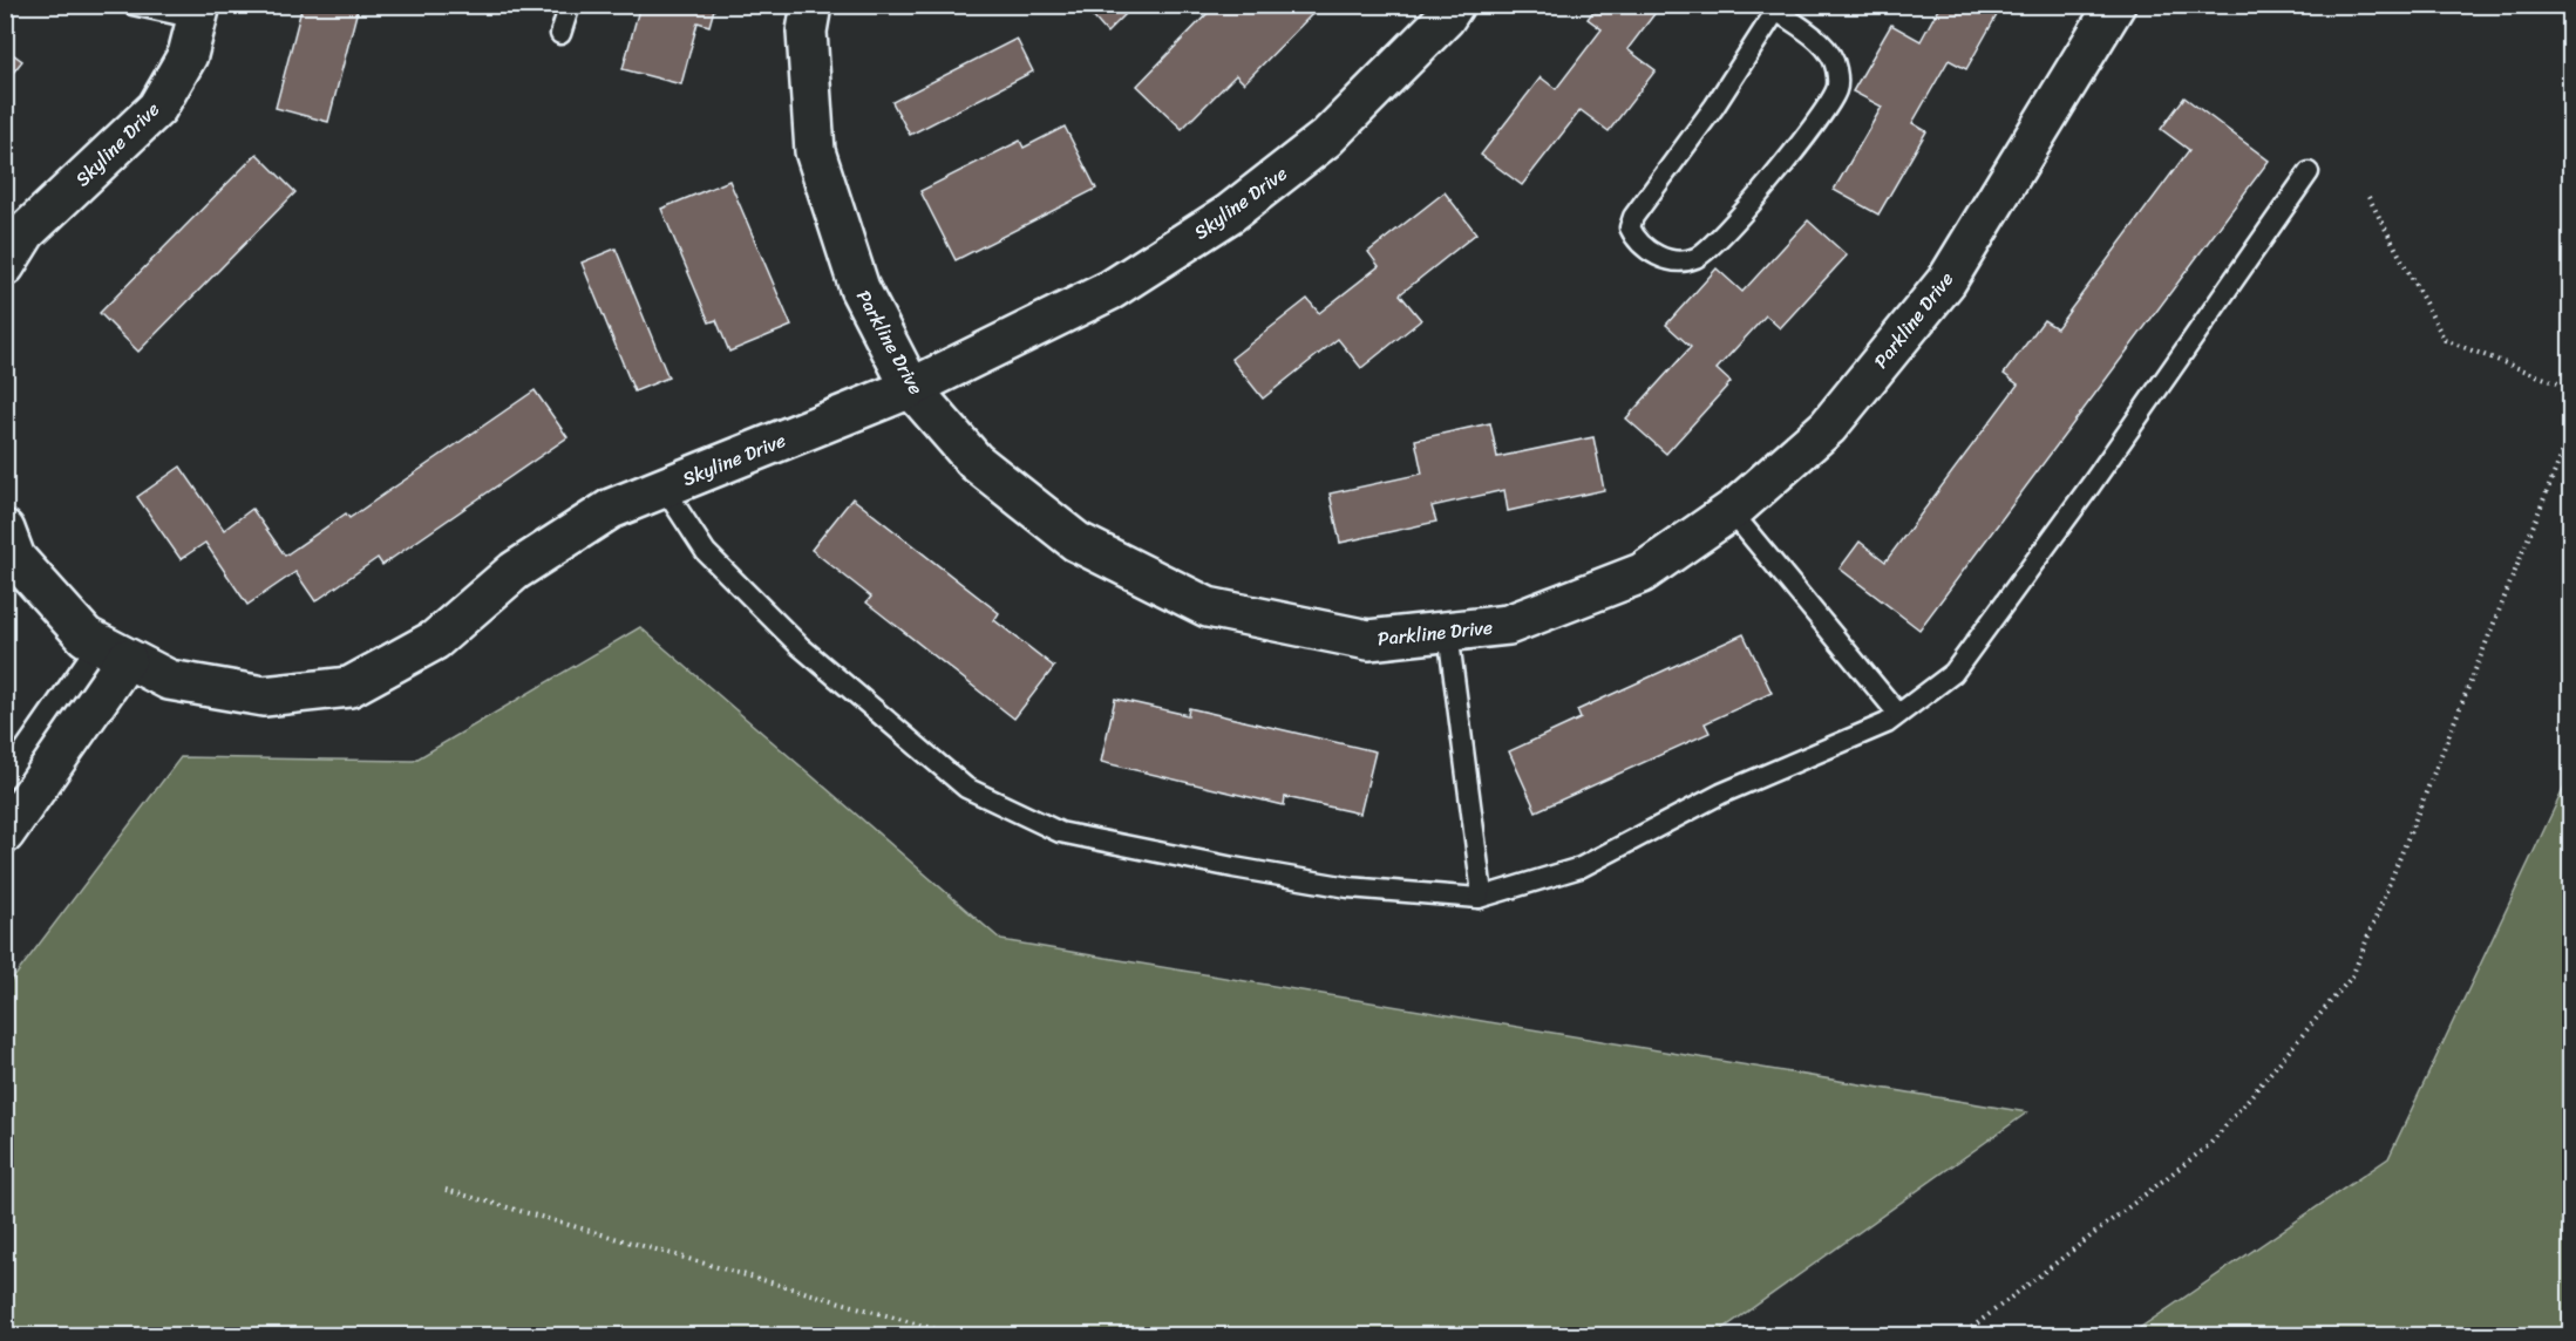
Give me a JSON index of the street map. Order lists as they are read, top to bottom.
{
  "streets": {
    "street": ["Skyline Drive", "Parkline Drive"]
  },
  "crossings": [
    ["Skyline Drive", "Parkline Drive"]
  ]
}
